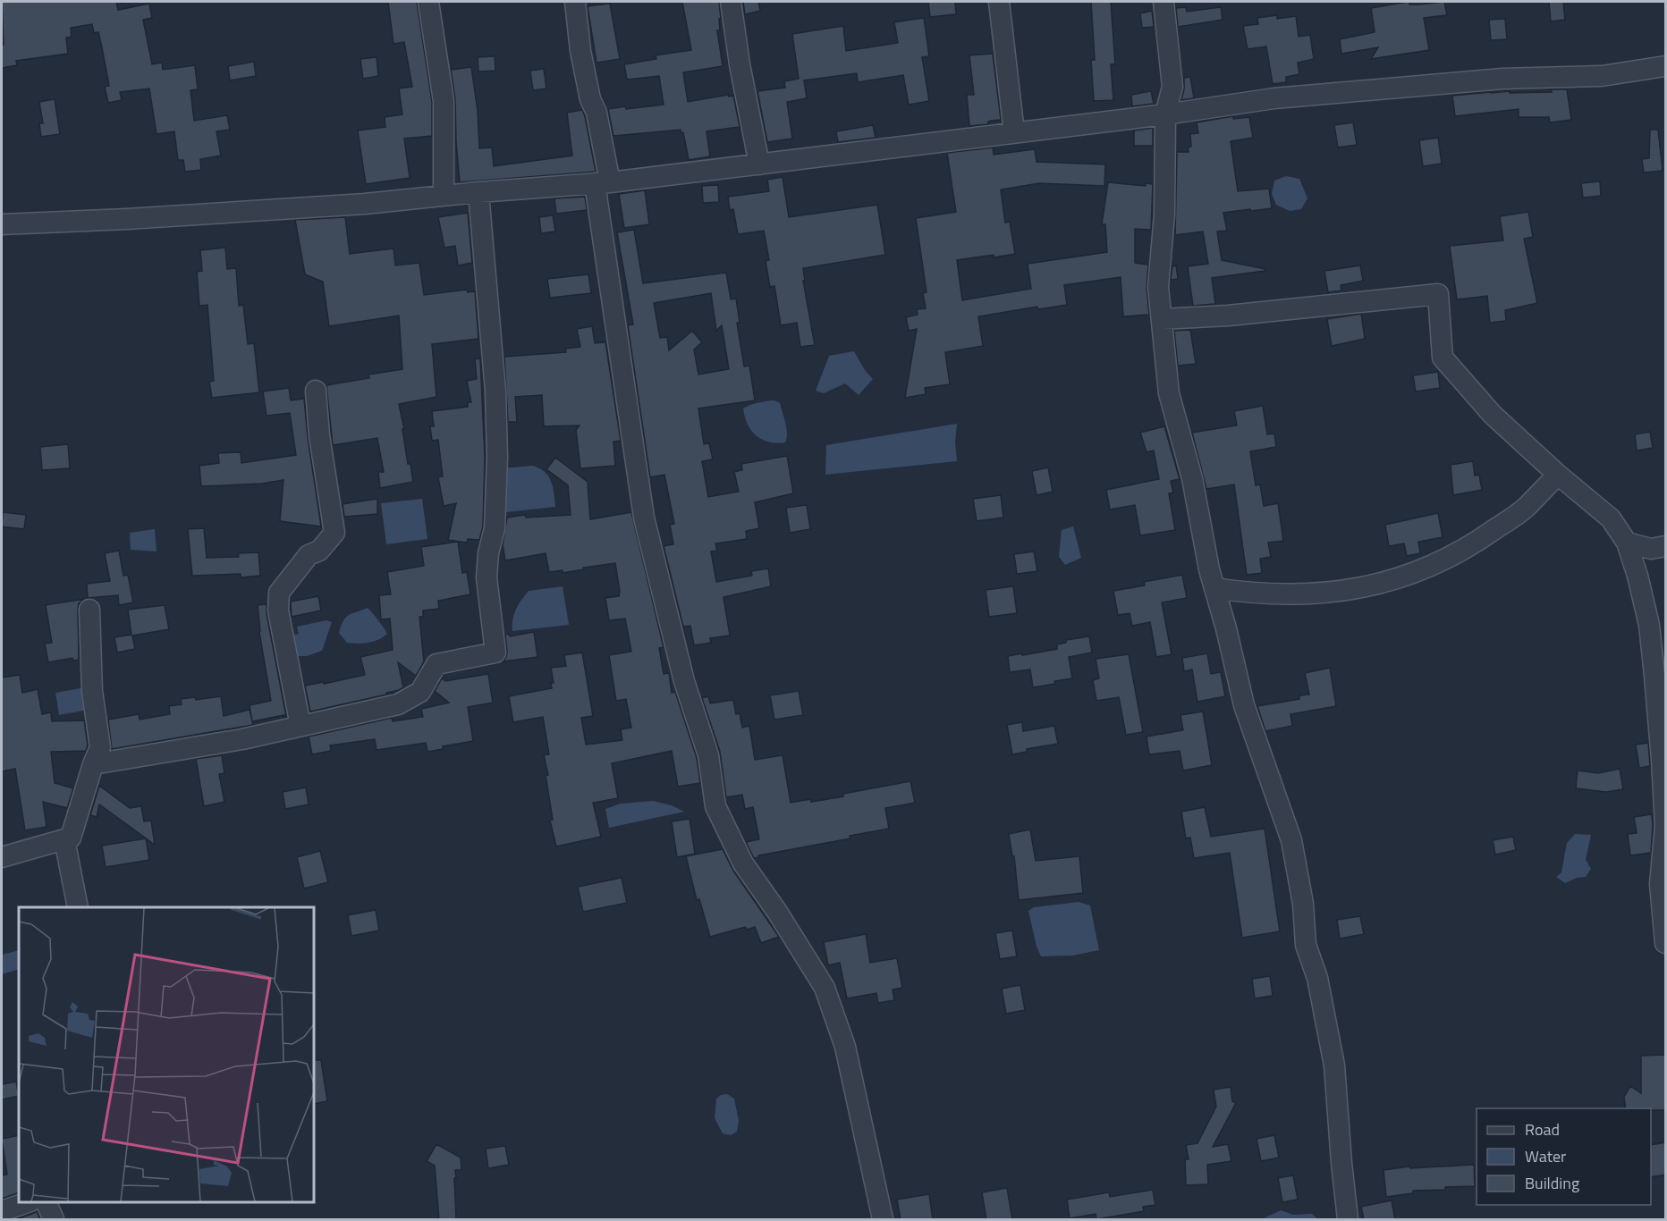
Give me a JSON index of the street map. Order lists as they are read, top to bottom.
{
  "legend": ["Road", "Water", "Building"]
}
